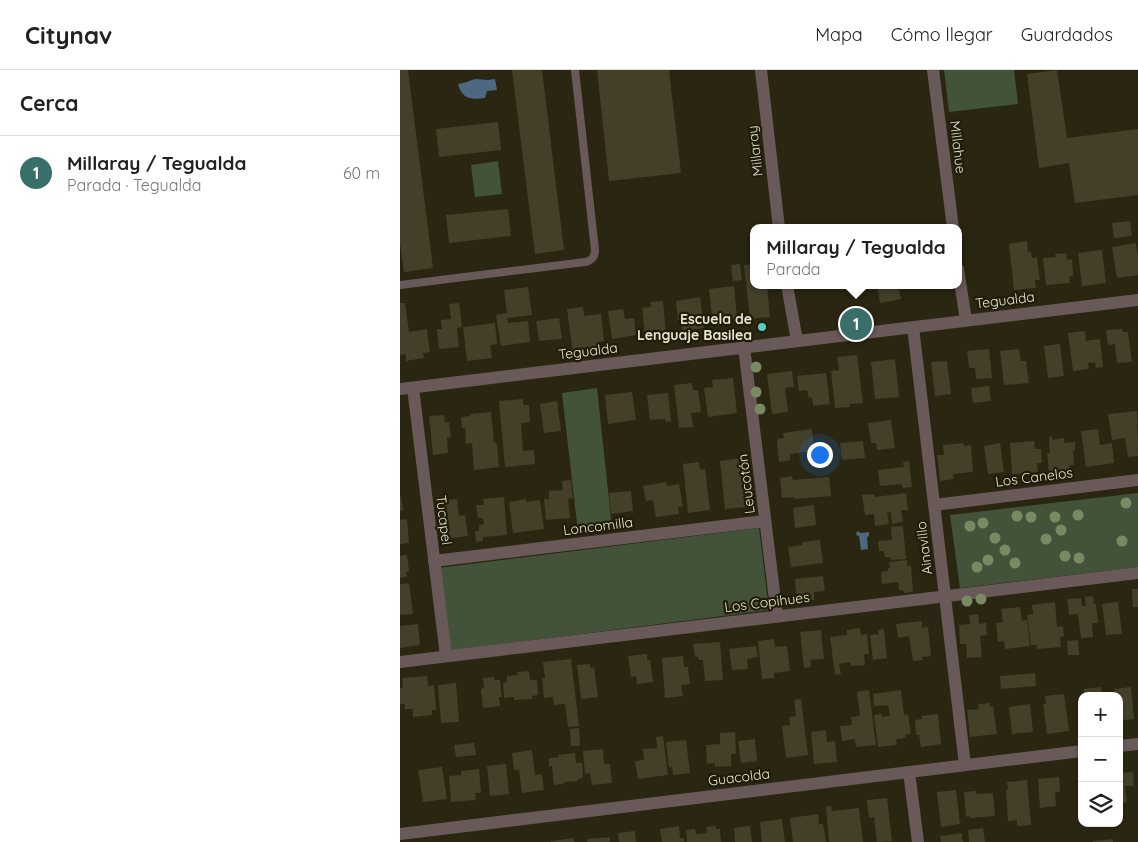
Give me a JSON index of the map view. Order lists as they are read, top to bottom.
{
  "streets": {
    "street": [
      "Millahue",
      "Millaray",
      "Tegualda",
      "Los Canelos",
      "Leucotón",
      "Tucapel",
      "Loncomilla",
      "Ainavillo",
      "Los Copihues",
      "Guacolda"
    ]
  },
  "crossings": [
    ["Tegualda", "Leucotón"],
    ["Tegualda", "Tucapel"],
    ["Tegualda", "Ainavillo"],
    ["Los Canelos", "Ainavillo"],
    ["Leucotón", "Loncomilla"],
    ["Leucotón", "Los Copihues"],
    ["Tucapel", "Loncomilla"],
    ["Tucapel", "Los Copihues"],
    ["Ainavillo", "Los Copihues"],
    ["Ainavillo", "Guacolda"]
  ],
  "places": ["Escuela de Lenguaje Basilea"],
  "page": {
    "header": "Citynav",
    "nav": ["Mapa", "Cómo llegar", "Guardados"],
    "heading": "Cerca",
    "list": [
      {
        "mark": "1",
        "name": "Millaray / Tegualda",
        "note": "Parada · Tegualda",
        "value": "60 m"
      }
    ],
    "popup": ["Millaray / Tegualda", "Parada"],
    "pins": "1",
    "map_buttons": ["+", "−"]
  }
}
